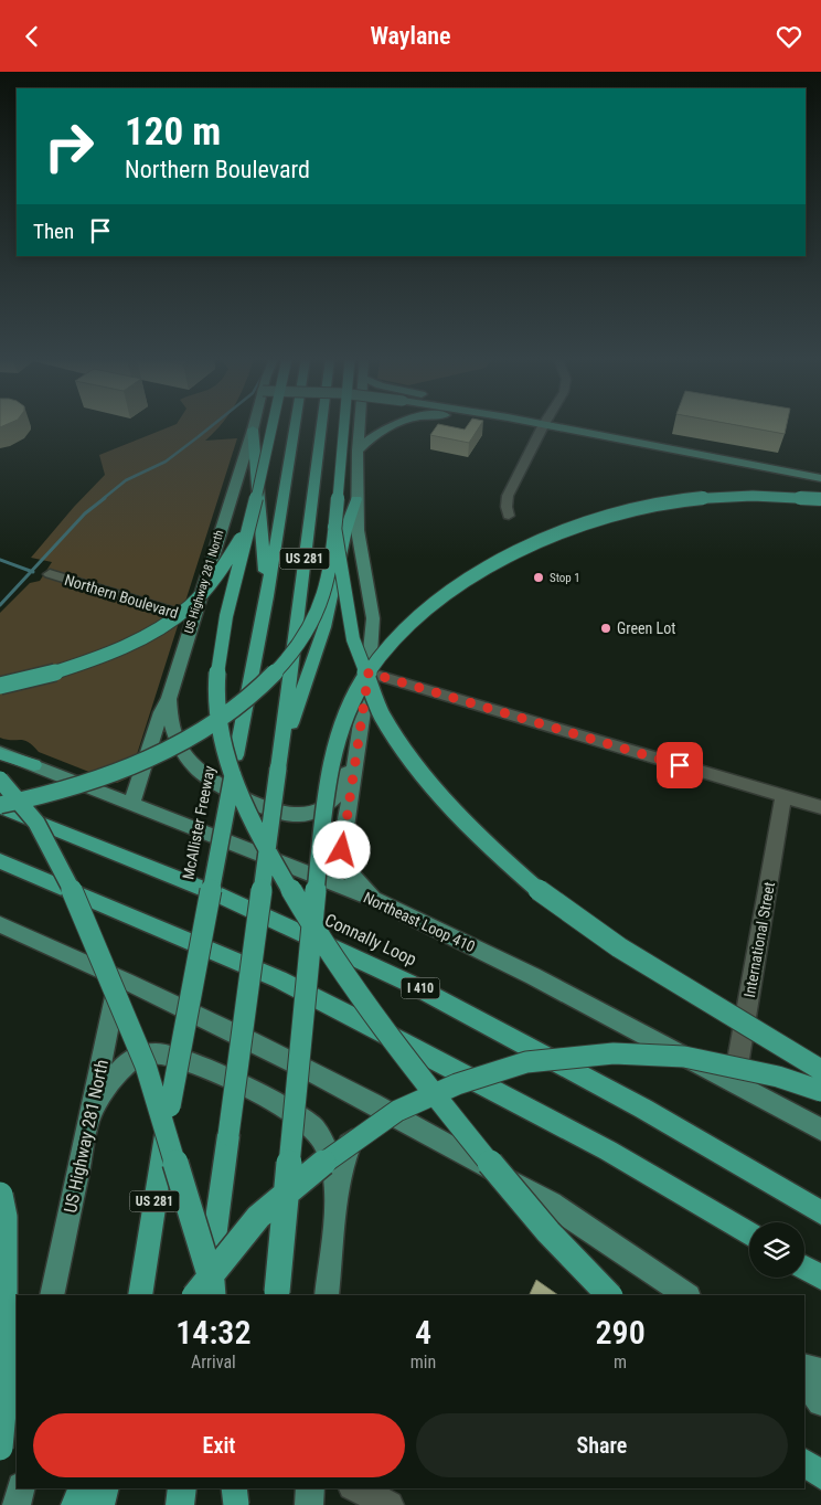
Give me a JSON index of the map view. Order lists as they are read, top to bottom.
{
  "streets": {
    "highway": [
      "US 281",
      "McAllister Freeway",
      "Connally Loop",
      "I 410"
    ],
    "main road": ["US Highway 281 North", "Northeast Loop 410"],
    "street": ["Northern Boulevard", "International Street"]
  },
  "crossings": [
    ["US Highway 281 North", "Northern Boulevard"],
    ["US Highway 281 North", "Northeast Loop 410"],
    ["Northeast Loop 410", "International Street"]
  ],
  "places": ["Stop 1", "Green Lot"],
  "page": {
    "header": "Waylane",
    "turn": ["120 m", "Northern Boulevard"],
    "then": "Then",
    "eta": [
      "14:32",
      "Arrival",
      "4",
      "min",
      "290",
      "m"
    ],
    "buttons": ["Exit", "Share"]
  }
}
